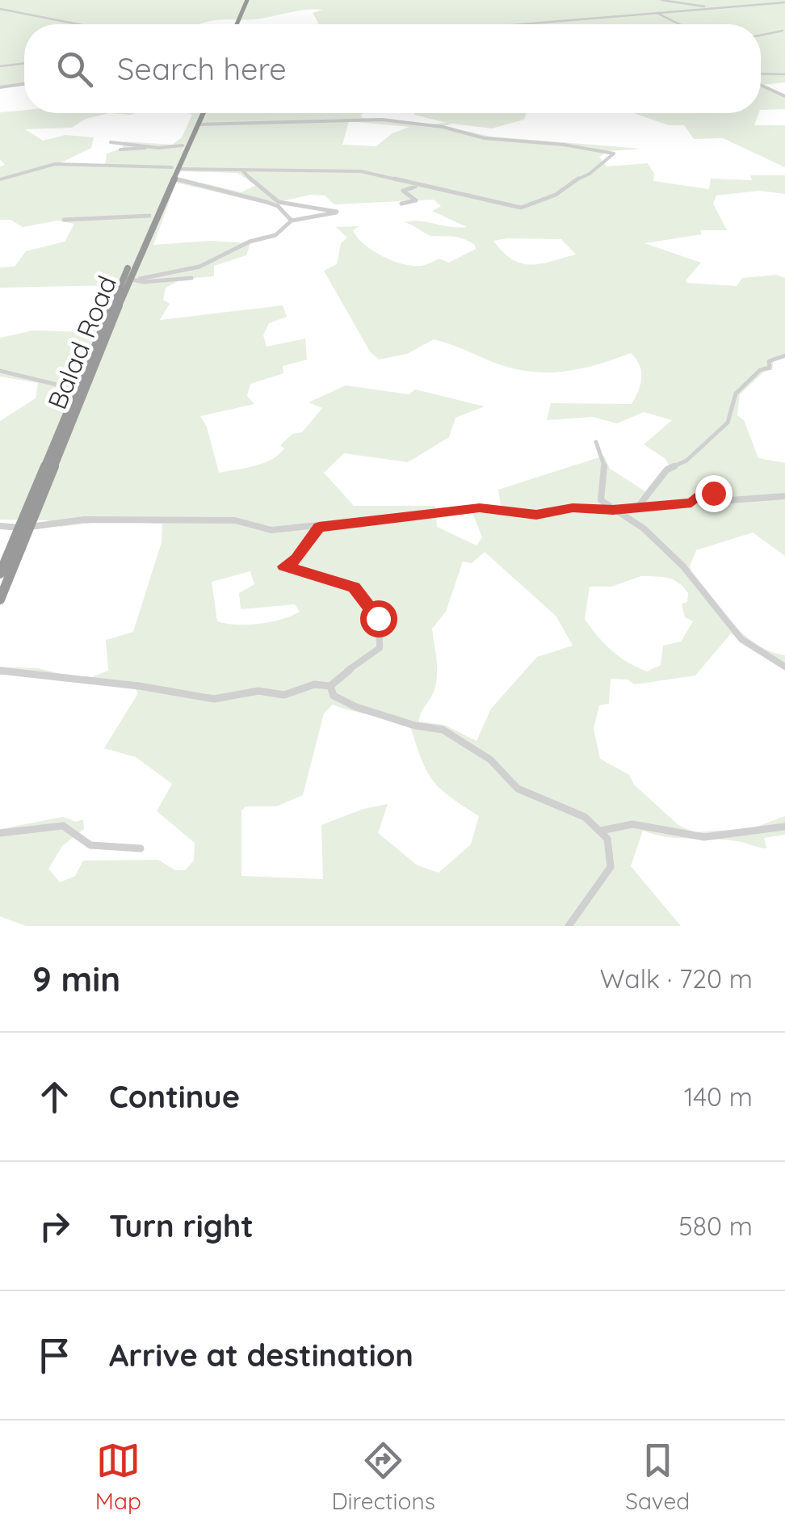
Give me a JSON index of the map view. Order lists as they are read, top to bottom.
{
  "streets": {
    "highway": ["Balad Road"]
  },
  "page": {
    "search": "Search here",
    "heading": ["9 min", "Walk · 720 m"],
    "list": [
      ["Continue", "140 m"],
      ["Turn right", "580 m"],
      "Arrive at destination"
    ],
    "nav": ["Map", "Directions", "Saved"]
  }
}
